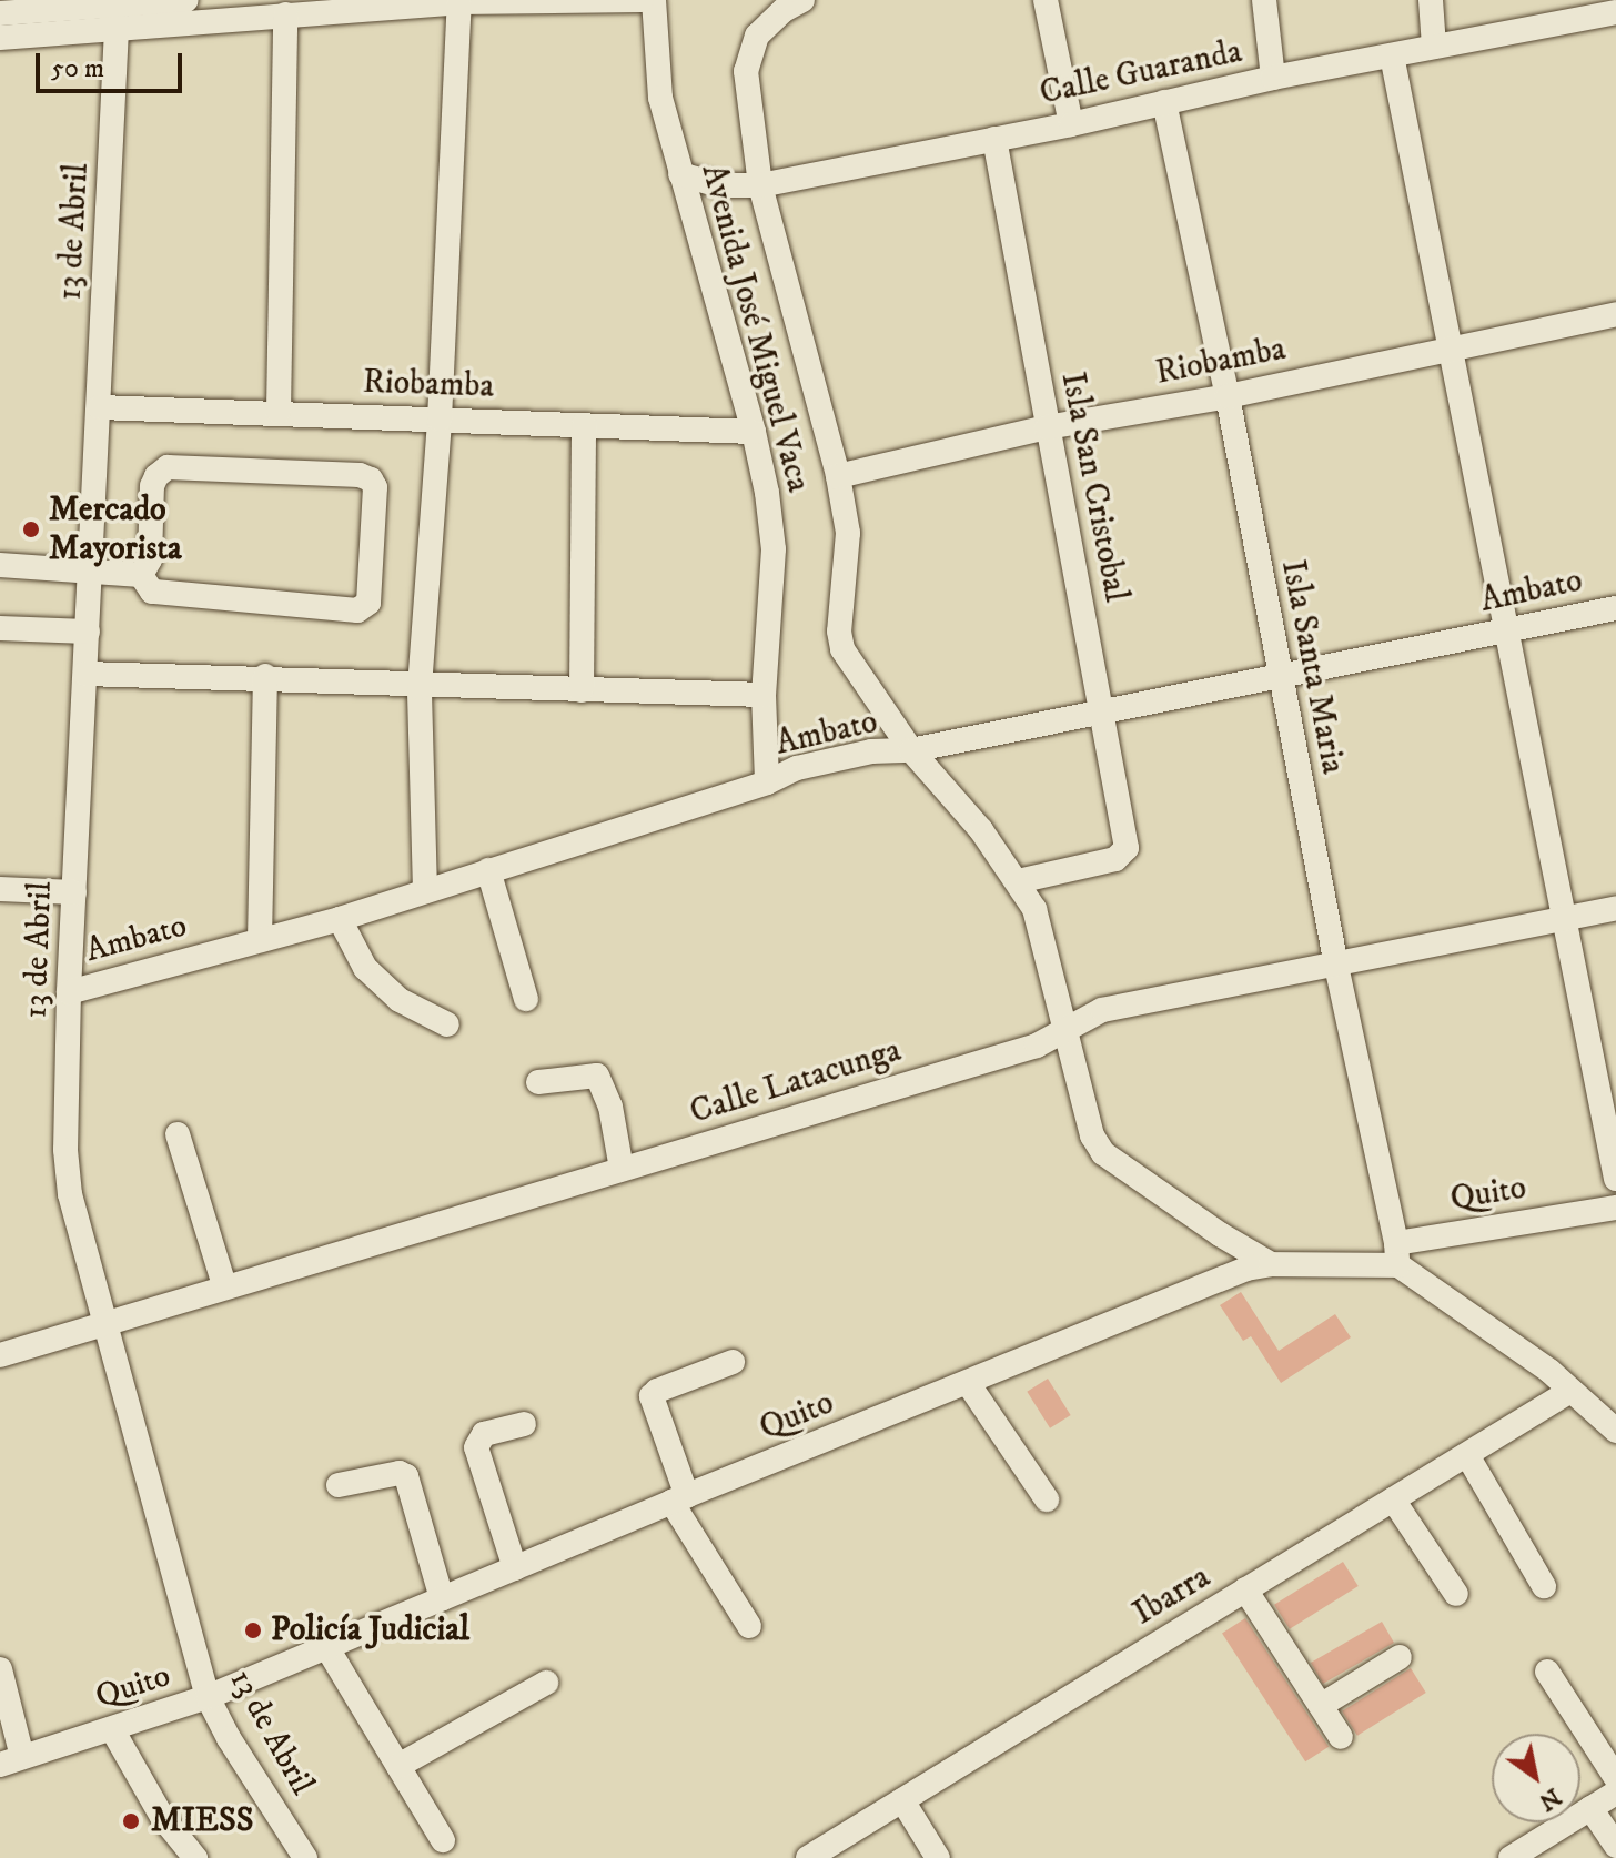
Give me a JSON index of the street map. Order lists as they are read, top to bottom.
{
  "streets": {
    "street": [
      "Calle Guaranda",
      "13 de Abril",
      "Avenida José Miguel Vaca",
      "Riobamba",
      "Isla San Cristobal",
      "Ambato",
      "Isla Santa Maria",
      "Calle Latacunga",
      "Quito",
      "Ibarra"
    ]
  },
  "crossings": [
    ["Calle Guaranda", "Avenida José Miguel Vaca"],
    ["Calle Guaranda", "Isla San Cristobal"],
    ["Calle Guaranda", "Isla Santa Maria"],
    ["13 de Abril", "Riobamba"],
    ["13 de Abril", "Ambato"],
    ["13 de Abril", "Calle Latacunga"],
    ["13 de Abril", "Quito"],
    ["Avenida José Miguel Vaca", "Riobamba"],
    ["Avenida José Miguel Vaca", "Ambato"],
    ["Riobamba", "Isla San Cristobal"],
    ["Riobamba", "Isla Santa Maria"],
    ["Isla San Cristobal", "Ambato"],
    ["Ambato", "Isla Santa Maria"],
    ["Isla Santa Maria", "Calle Latacunga"],
    ["Isla Santa Maria", "Quito"]
  ],
  "places": ["Mercado Mayorista", "Policía Judicial", "MIESS"],
  "scale_bar": "50 m",
  "north": "bottom right"
}
